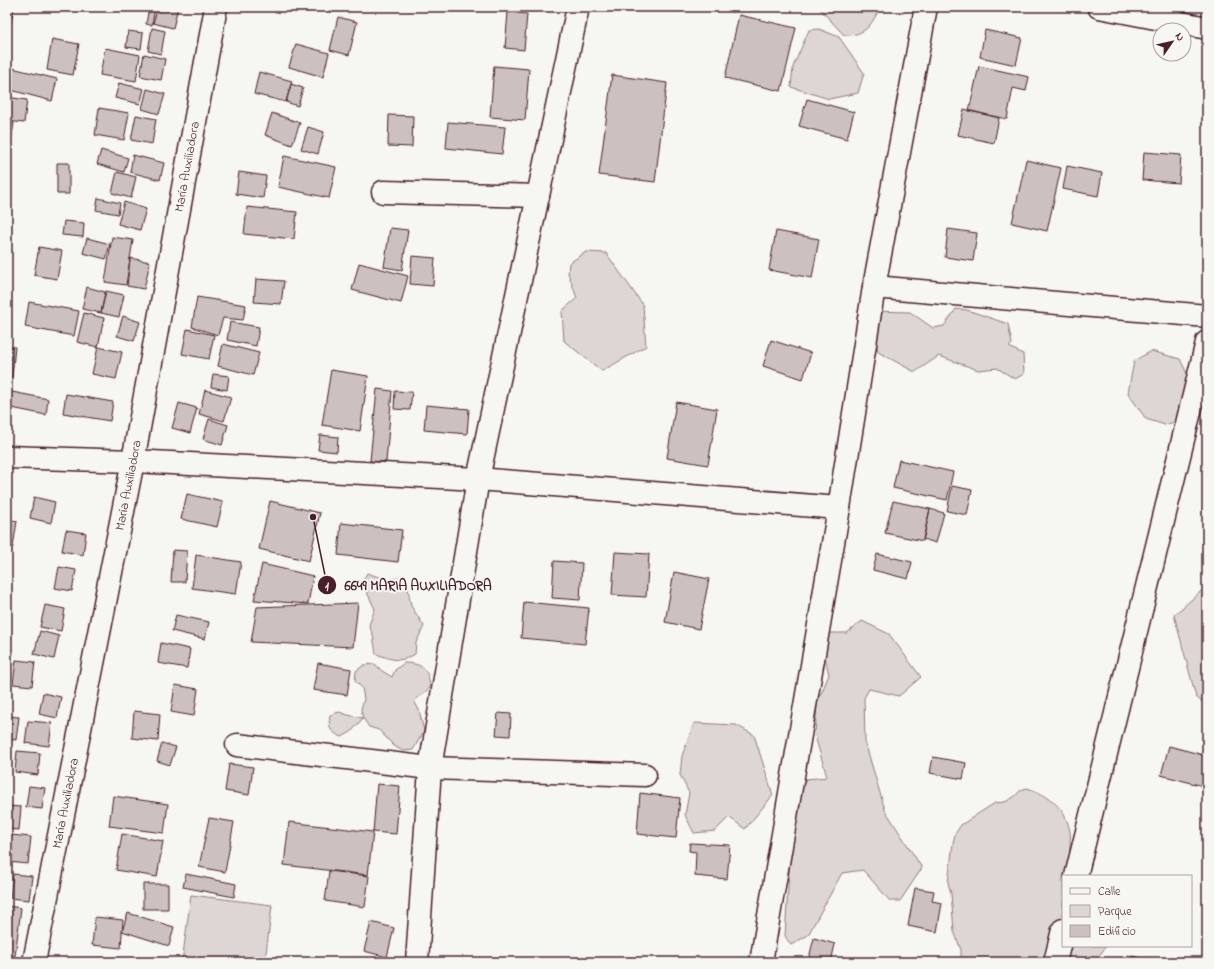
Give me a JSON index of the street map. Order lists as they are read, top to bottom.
{
  "streets": {
    "street": ["María Auxiliadora"]
  },
  "places": ["6649 MARIA AUXILIADORA"],
  "legend": ["Calle", "Parque", "Edificio"],
  "north": "top right"
}
